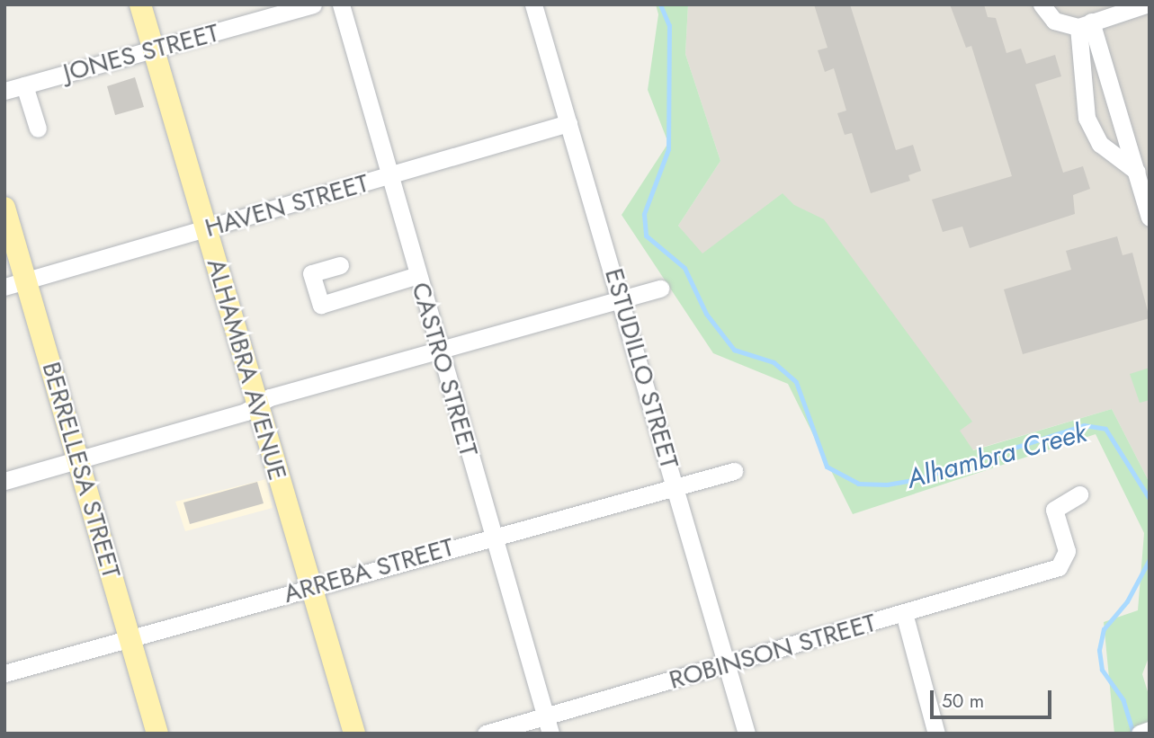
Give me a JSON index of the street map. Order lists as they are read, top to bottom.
{
  "streets": {
    "main road": ["ALHAMBRA AVENUE", "BERRELLESA STREET"],
    "street": [
      "JONES STREET",
      "HAVEN STREET",
      "ESTUDILLO STREET",
      "CASTRO STREET",
      "ARREBA STREET",
      "ROBINSON STREET"
    ]
  },
  "crossings": [
    ["JONES STREET", "ALHAMBRA AVENUE"],
    ["HAVEN STREET", "ESTUDILLO STREET"],
    ["HAVEN STREET", "ALHAMBRA AVENUE"],
    ["HAVEN STREET", "CASTRO STREET"],
    ["HAVEN STREET", "BERRELLESA STREET"],
    ["ESTUDILLO STREET", "ARREBA STREET"],
    ["ESTUDILLO STREET", "ROBINSON STREET"],
    ["ALHAMBRA AVENUE", "ARREBA STREET"],
    ["CASTRO STREET", "ARREBA STREET"],
    ["CASTRO STREET", "ROBINSON STREET"],
    ["BERRELLESA STREET", "ARREBA STREET"]
  ],
  "water": ["Alhambra Creek"],
  "scale_bar": "50 m"
}
